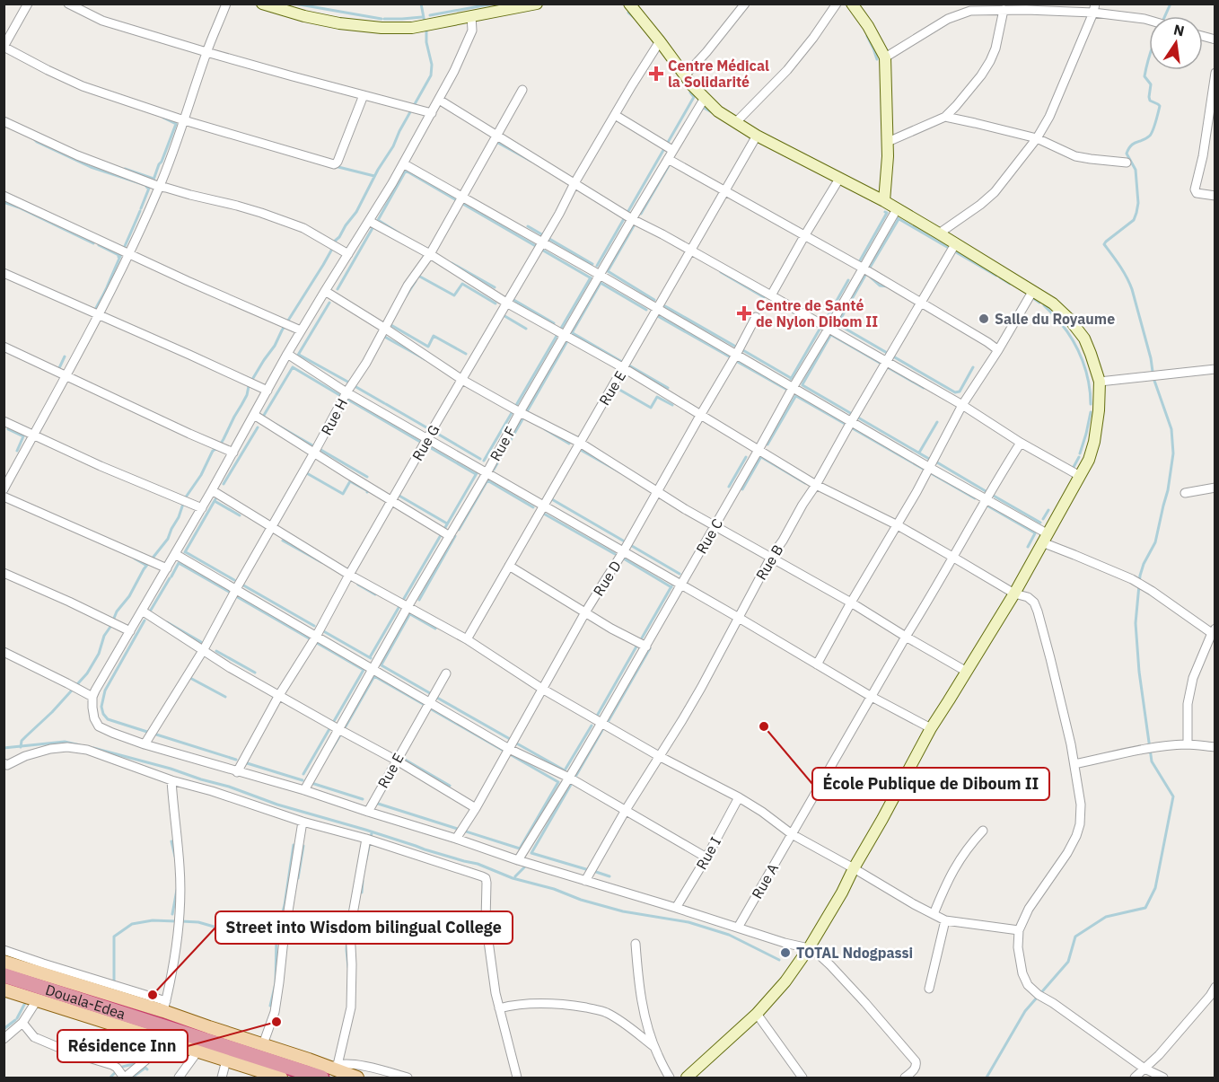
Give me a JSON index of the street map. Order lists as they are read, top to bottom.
{
  "streets": {
    "highway": ["Douala-Edea"],
    "street": [
      "Rue E",
      "Rue H",
      "Rue G",
      "Rue F",
      "Rue C",
      "Rue B",
      "Rue D",
      "Rue I",
      "Rue A"
    ]
  },
  "places": {
    "health": ["Centre Médical la Solidarité", "Centre de Santé de Nylon Dibom II"],
    "other": [
      "Salle du Royaume",
      "École Publique de Diboum II",
      "TOTAL Ndogpassi",
      "Street into Wisdom bilingual College",
      "Résidence Inn"
    ]
  },
  "north": "top"
}
